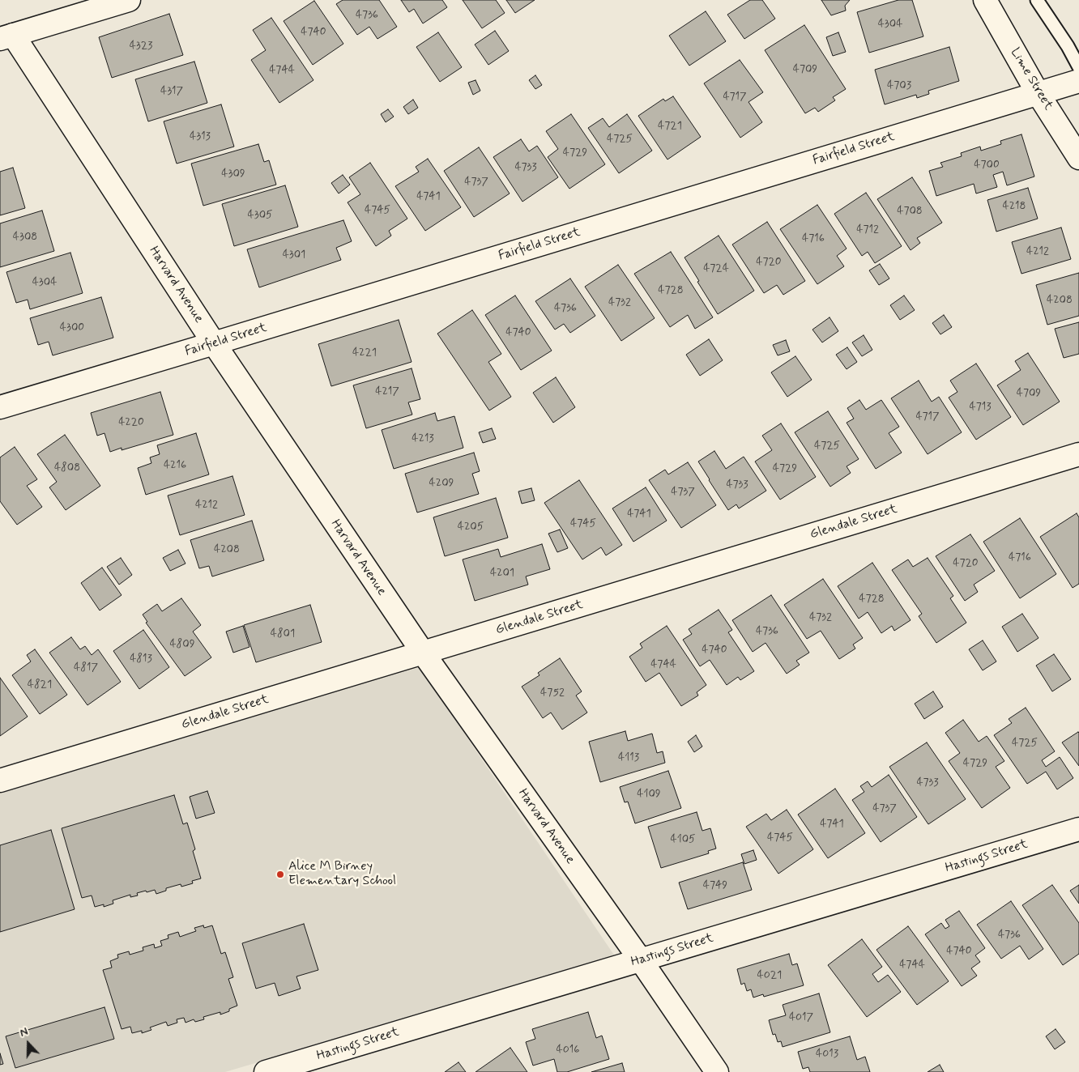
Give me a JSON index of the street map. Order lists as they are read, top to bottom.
{
  "streets": {
    "street": [
      "Lime Street",
      "Fairfield Street",
      "Harvard Avenue",
      "Glendale Street",
      "Hastings Street"
    ]
  },
  "crossings": [
    ["Lime Street", "Fairfield Street"],
    ["Fairfield Street", "Harvard Avenue"],
    ["Harvard Avenue", "Glendale Street"],
    ["Harvard Avenue", "Hastings Street"]
  ],
  "places": ["Alice M Birney Elementary School"],
  "house_numbers": [
    "4736",
    "4304",
    "4740",
    "4323",
    "4709",
    "4744",
    "4703",
    "4317",
    "4717",
    "4721",
    "4313",
    "4725",
    "4729",
    "4700",
    "4733",
    "4309",
    "4737",
    "4741",
    "4218",
    "4745",
    "4708",
    "4305",
    "4712",
    "4308",
    "4716",
    "4212",
    "4301",
    "4720",
    "4724",
    "4304",
    "4728",
    "4208",
    "4732",
    "4736",
    "4300",
    "4740",
    "4221",
    "4217",
    "4709",
    "4713",
    "4717",
    "4220",
    "4213",
    "4725",
    "4216",
    "4808",
    "4729",
    "4209",
    "4733",
    "4737",
    "4212",
    "4741",
    "4745",
    "4205",
    "4208",
    "4716",
    "4720",
    "4201",
    "4728",
    "4732",
    "4736",
    "4801",
    "4809",
    "4740",
    "4813",
    "4744",
    "4817",
    "4821",
    "4752",
    "4725",
    "4113",
    "4729",
    "4733",
    "4109",
    "4737",
    "4741",
    "4745",
    "4105",
    "4749",
    "4736",
    "4740",
    "4744",
    "4021",
    "4017",
    "4016",
    "4013"
  ],
  "north": "top"
}
